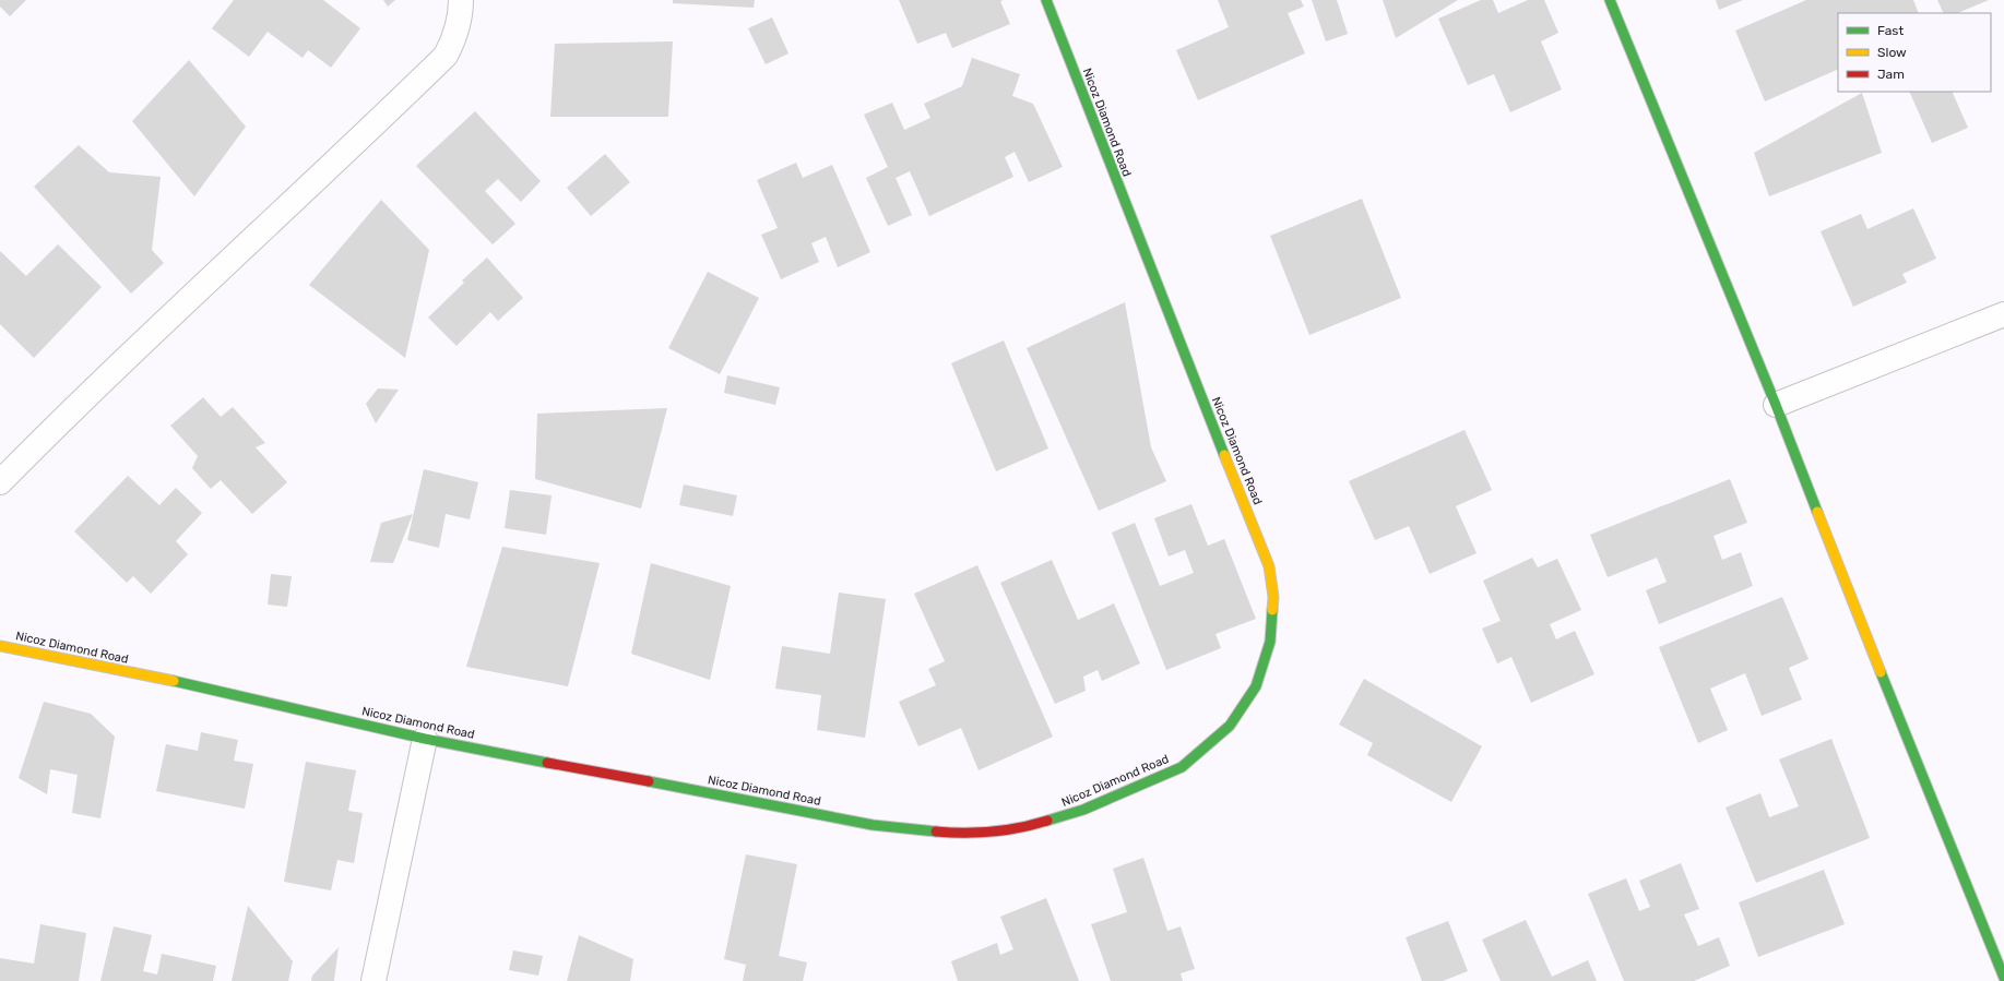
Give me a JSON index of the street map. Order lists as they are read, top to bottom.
{
  "streets": {
    "street": ["Nicoz Diamond Road"]
  },
  "legend": ["Fast", "Slow", "Jam"]
}
